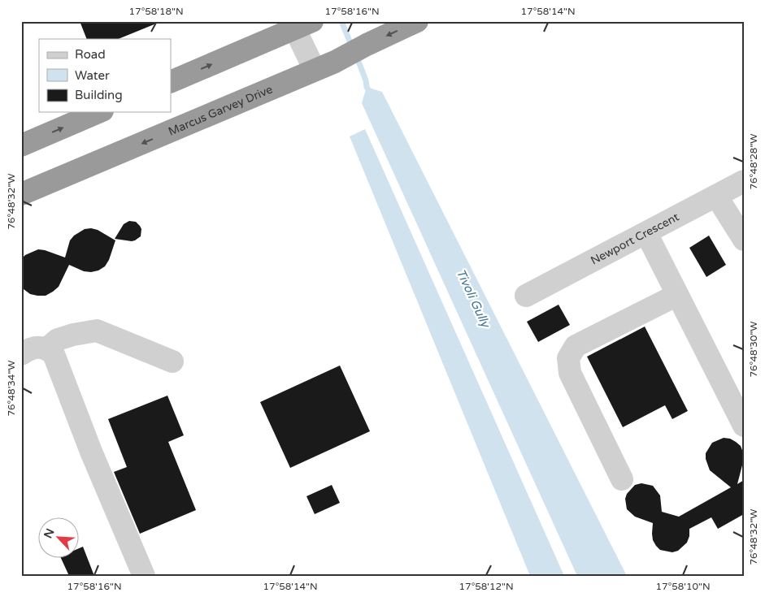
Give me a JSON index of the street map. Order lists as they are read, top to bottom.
{
  "streets": {
    "highway": ["Marcus Garvey Drive"],
    "street": ["Newport Crescent"]
  },
  "water": ["Tivoli Gully"],
  "legend": ["Road", "Water", "Building"],
  "north": "top left",
  "coordinates": [
    "17°58'18\"N",
    "17°58'16\"N",
    "17°58'14\"N",
    "76°48'28\"W",
    "76°48'32\"W",
    "76°48'30\"W",
    "76°48'34\"W",
    "17°58'12\"N",
    "17°58'10\"N"
  ]
}
